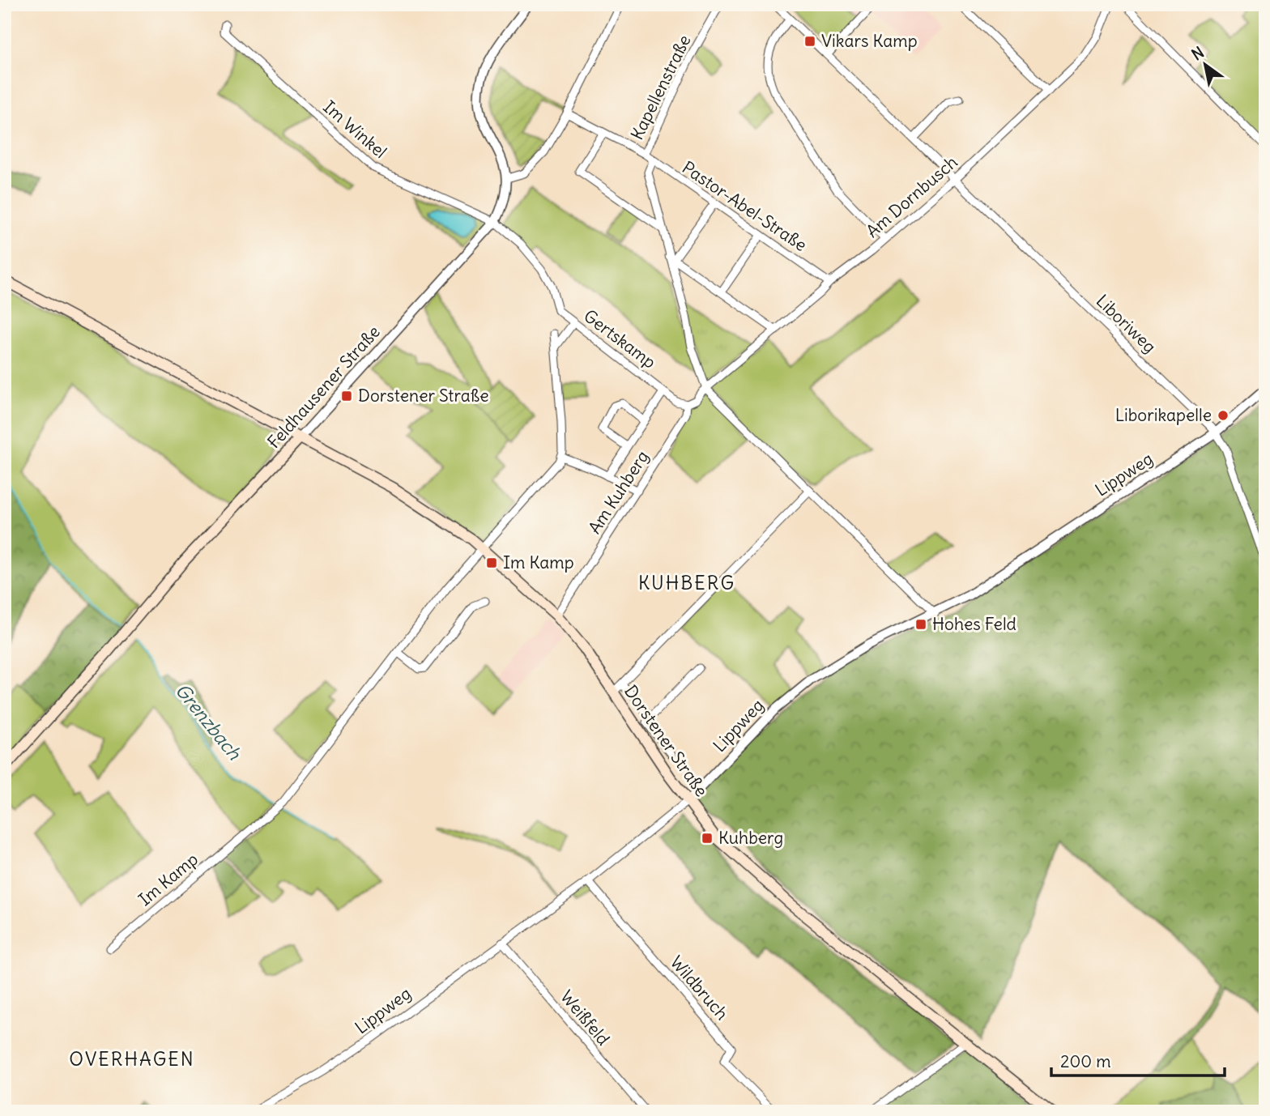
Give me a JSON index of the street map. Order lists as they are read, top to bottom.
{
  "streets": {
    "main road": ["Feldhausener Straße", "Dorstener Straße"],
    "street": [
      "Kapellenstraße",
      "Im Winkel",
      "Am Dornbusch",
      "Pastor-Abel-Straße",
      "Liboriweg",
      "Gertskamp",
      "Lippweg",
      "Am Kuhberg",
      "Im Kamp",
      "Wildbruch",
      "Weißfeld"
    ]
  },
  "crossings": [
    ["Kapellenstraße", "Pastor-Abel-Straße"],
    ["Im Winkel", "Gertskamp"],
    ["Im Winkel", "Feldhausener Straße"],
    ["Am Dornbusch", "Pastor-Abel-Straße"],
    ["Am Dornbusch", "Liboriweg"],
    ["Am Dornbusch", "Am Kuhberg"],
    ["Liboriweg", "Lippweg"],
    ["Gertskamp", "Feldhausener Straße"],
    ["Gertskamp", "Am Kuhberg"],
    ["Feldhausener Straße", "Dorstener Straße"],
    ["Lippweg", "Dorstener Straße"],
    ["Lippweg", "Wildbruch"],
    ["Lippweg", "Weißfeld"],
    ["Am Kuhberg", "Dorstener Straße"],
    ["Dorstener Straße", "Im Kamp"]
  ],
  "districts": ["KUHBERG", "OVERHAGEN"],
  "water": ["Grenzbach"],
  "places": {
    "transit": [
      "Vikars Kamp",
      "Dorstener Straße",
      "Im Kamp",
      "Hohes Feld",
      "Kuhberg"
    ],
    "other": ["Liborikapelle"]
  },
  "scale_bar": "200 m",
  "north": "top left"
}
